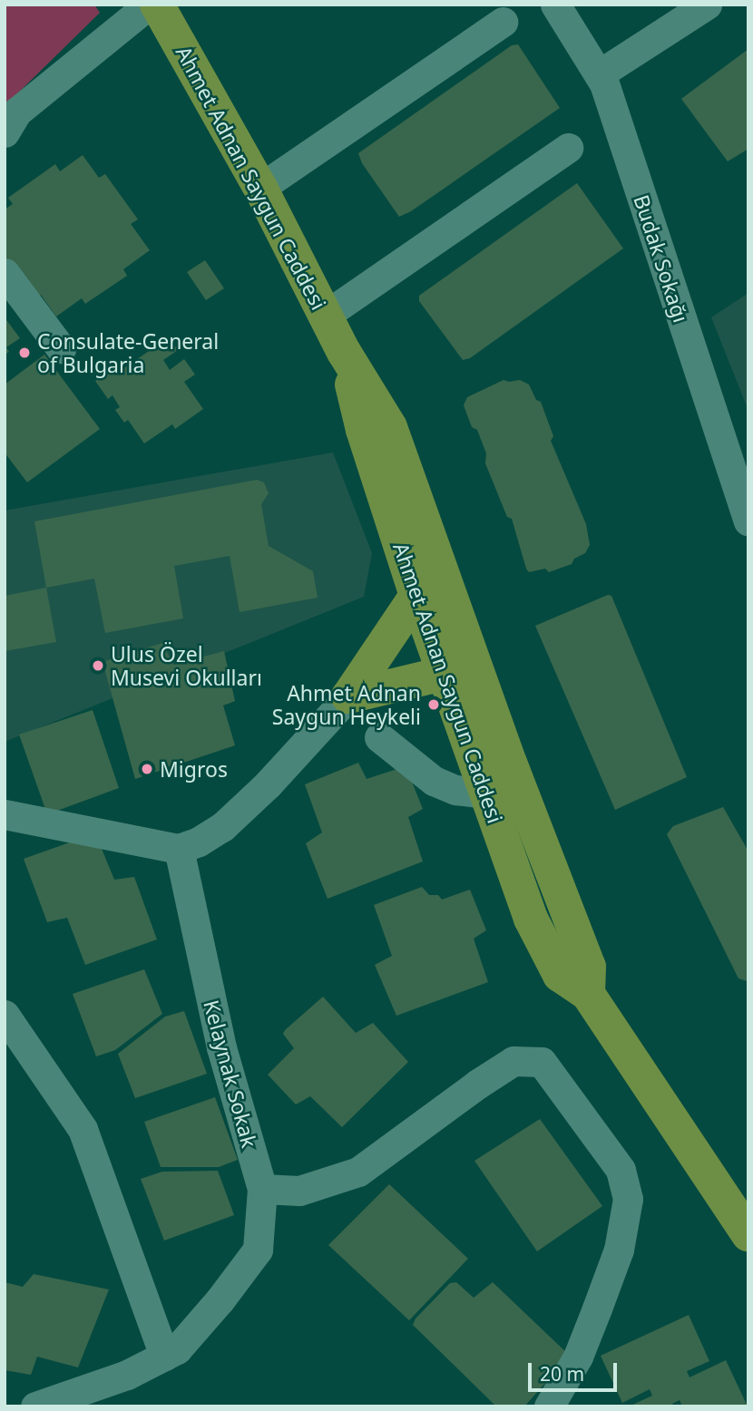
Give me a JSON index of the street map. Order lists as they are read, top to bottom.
{
  "streets": {
    "main road": ["Ahmet Adnan Saygun Caddesi"],
    "street": ["Budak Sokağı", "Kelaynak Sokak"]
  },
  "places": [
    "Consulate-General of Bulgaria",
    "Ulus Özel Musevi Okulları",
    "Ahmet Adnan Saygun Heykeli",
    "Migros"
  ],
  "scale_bar": "20 m"
}
